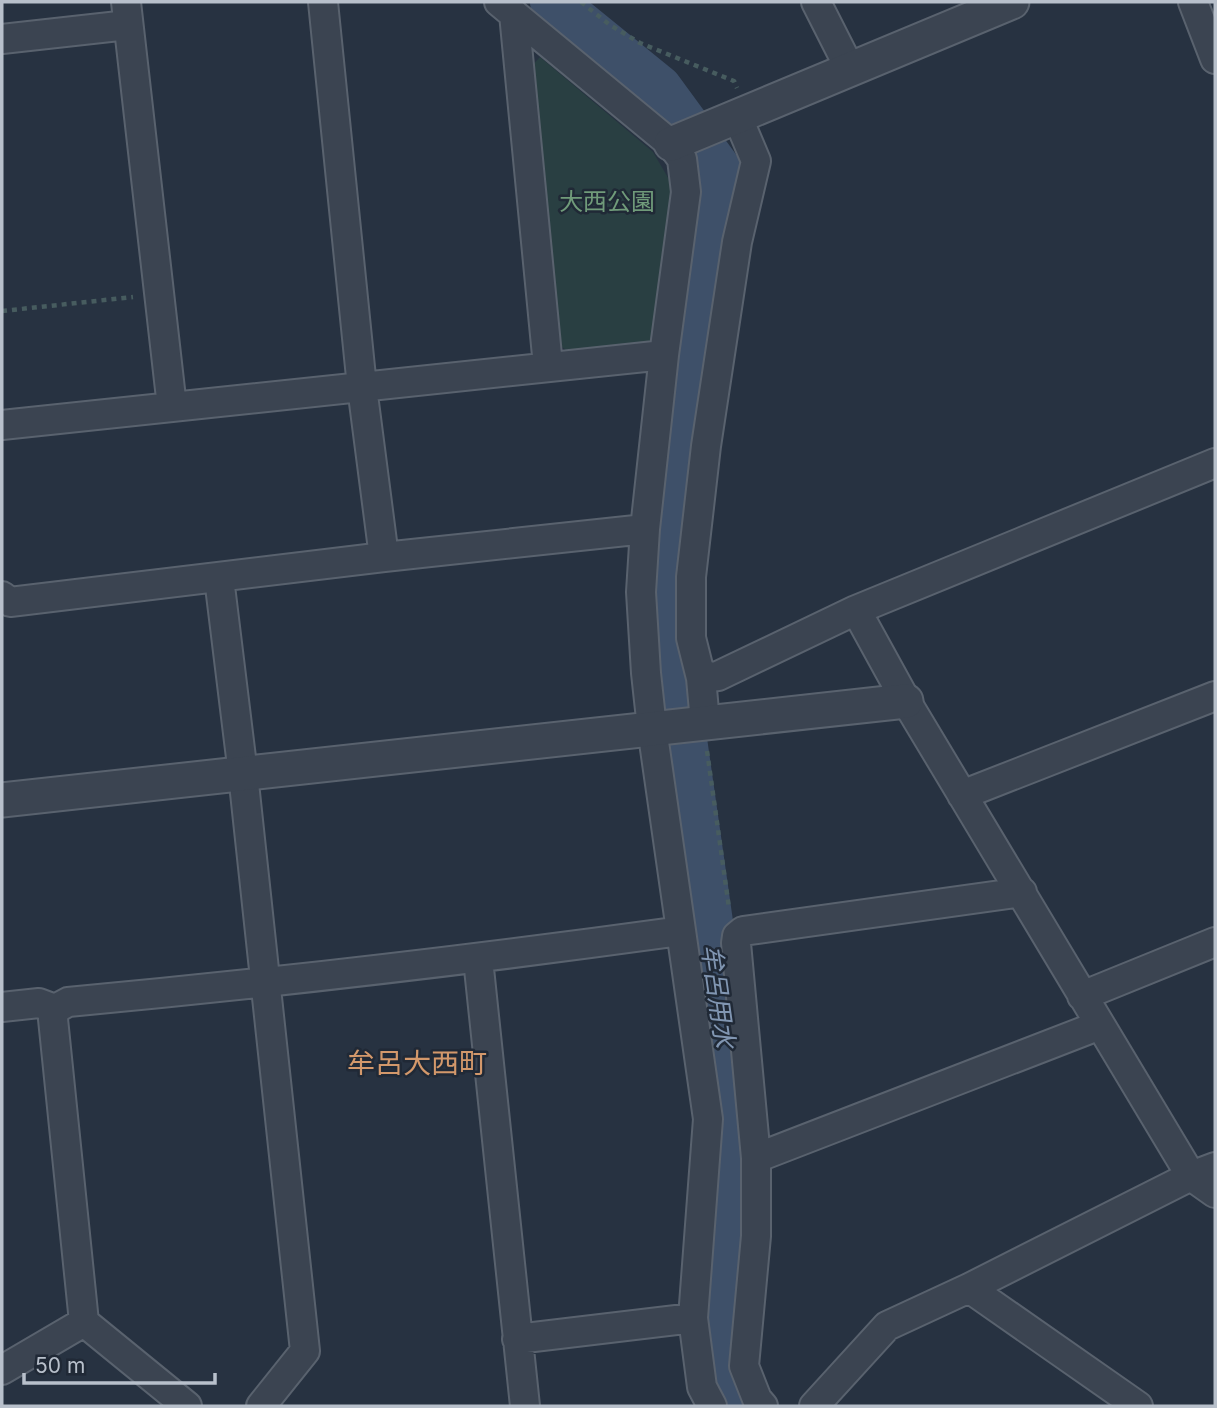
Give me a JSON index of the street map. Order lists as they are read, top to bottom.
{
  "districts": ["牟呂大西町"],
  "water": ["牟呂用水"],
  "parks": ["大西公園"],
  "scale_bar": "50 m"
}
